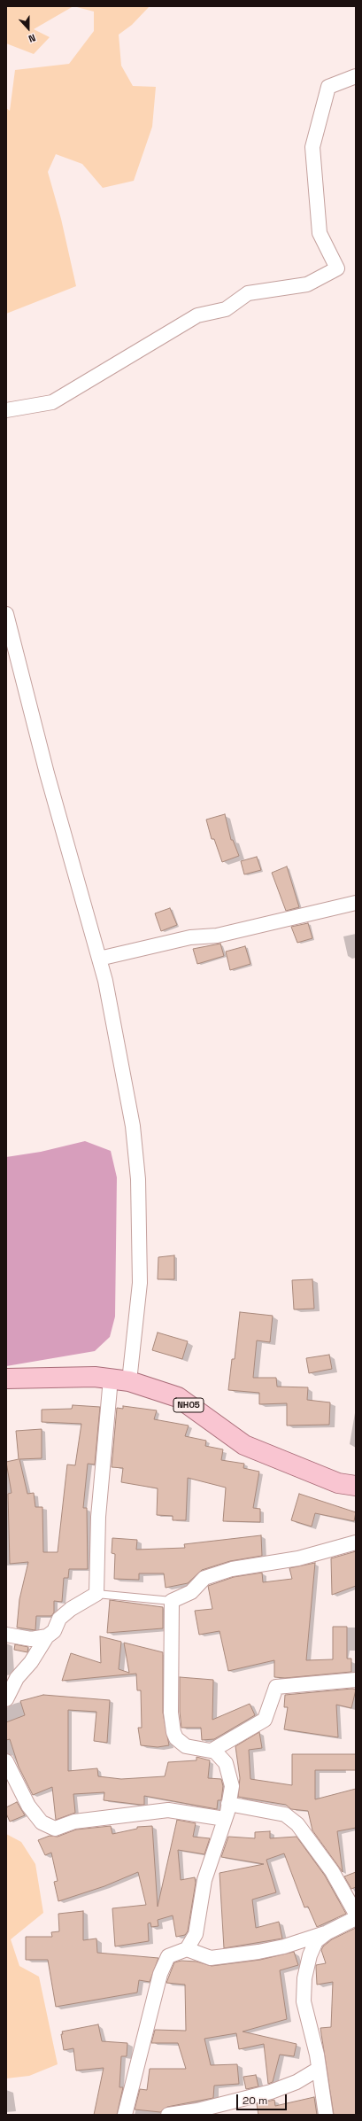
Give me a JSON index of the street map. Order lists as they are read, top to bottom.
{
  "streets": {
    "main road": ["NH05"]
  },
  "scale_bar": "20 m",
  "north": "bottom"
}
